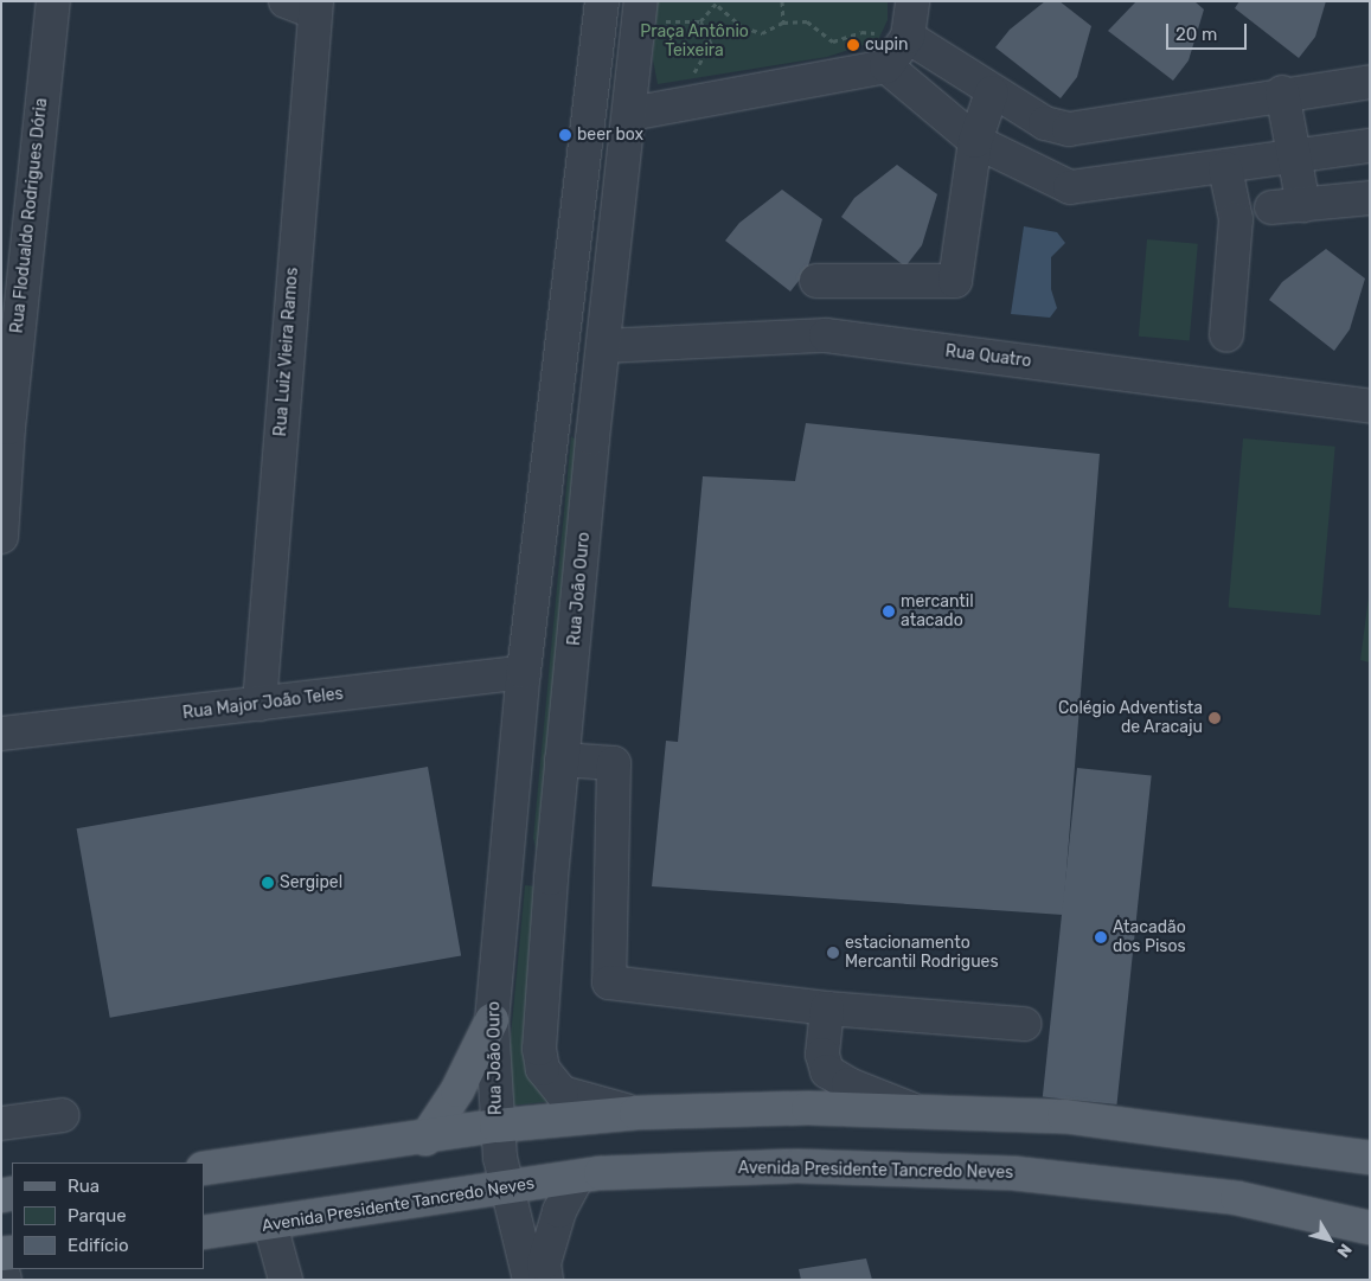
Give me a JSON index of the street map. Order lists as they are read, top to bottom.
{
  "streets": {
    "main road": ["Avenida Presidente Tancredo Neves"],
    "street": [
      "Rua Flodualdo Rodrigues Dória",
      "Rua Luiz Vieira Ramos",
      "Rua Quatro",
      "Rua João Ouro",
      "Rua Major João Teles"
    ]
  },
  "crossings": [
    ["Rua Luiz Vieira Ramos", "Rua Major João Teles"],
    ["Rua Quatro", "Rua João Ouro"],
    ["Rua João Ouro", "Rua Major João Teles"],
    ["Rua João Ouro", "Avenida Presidente Tancredo Neves"]
  ],
  "parks": ["Praça Antônio Teixeira"],
  "places": [
    "cupin",
    "beer box",
    "mercantil atacado",
    "Colégio Adventista de Aracaju",
    "Sergipel",
    "Atacadão dos Pisos",
    "estacionamento Mercantil Rodrigues"
  ],
  "legend": ["Rua", "Parque", "Edifício"],
  "scale_bar": "20 m",
  "north": "bottom right"
}
